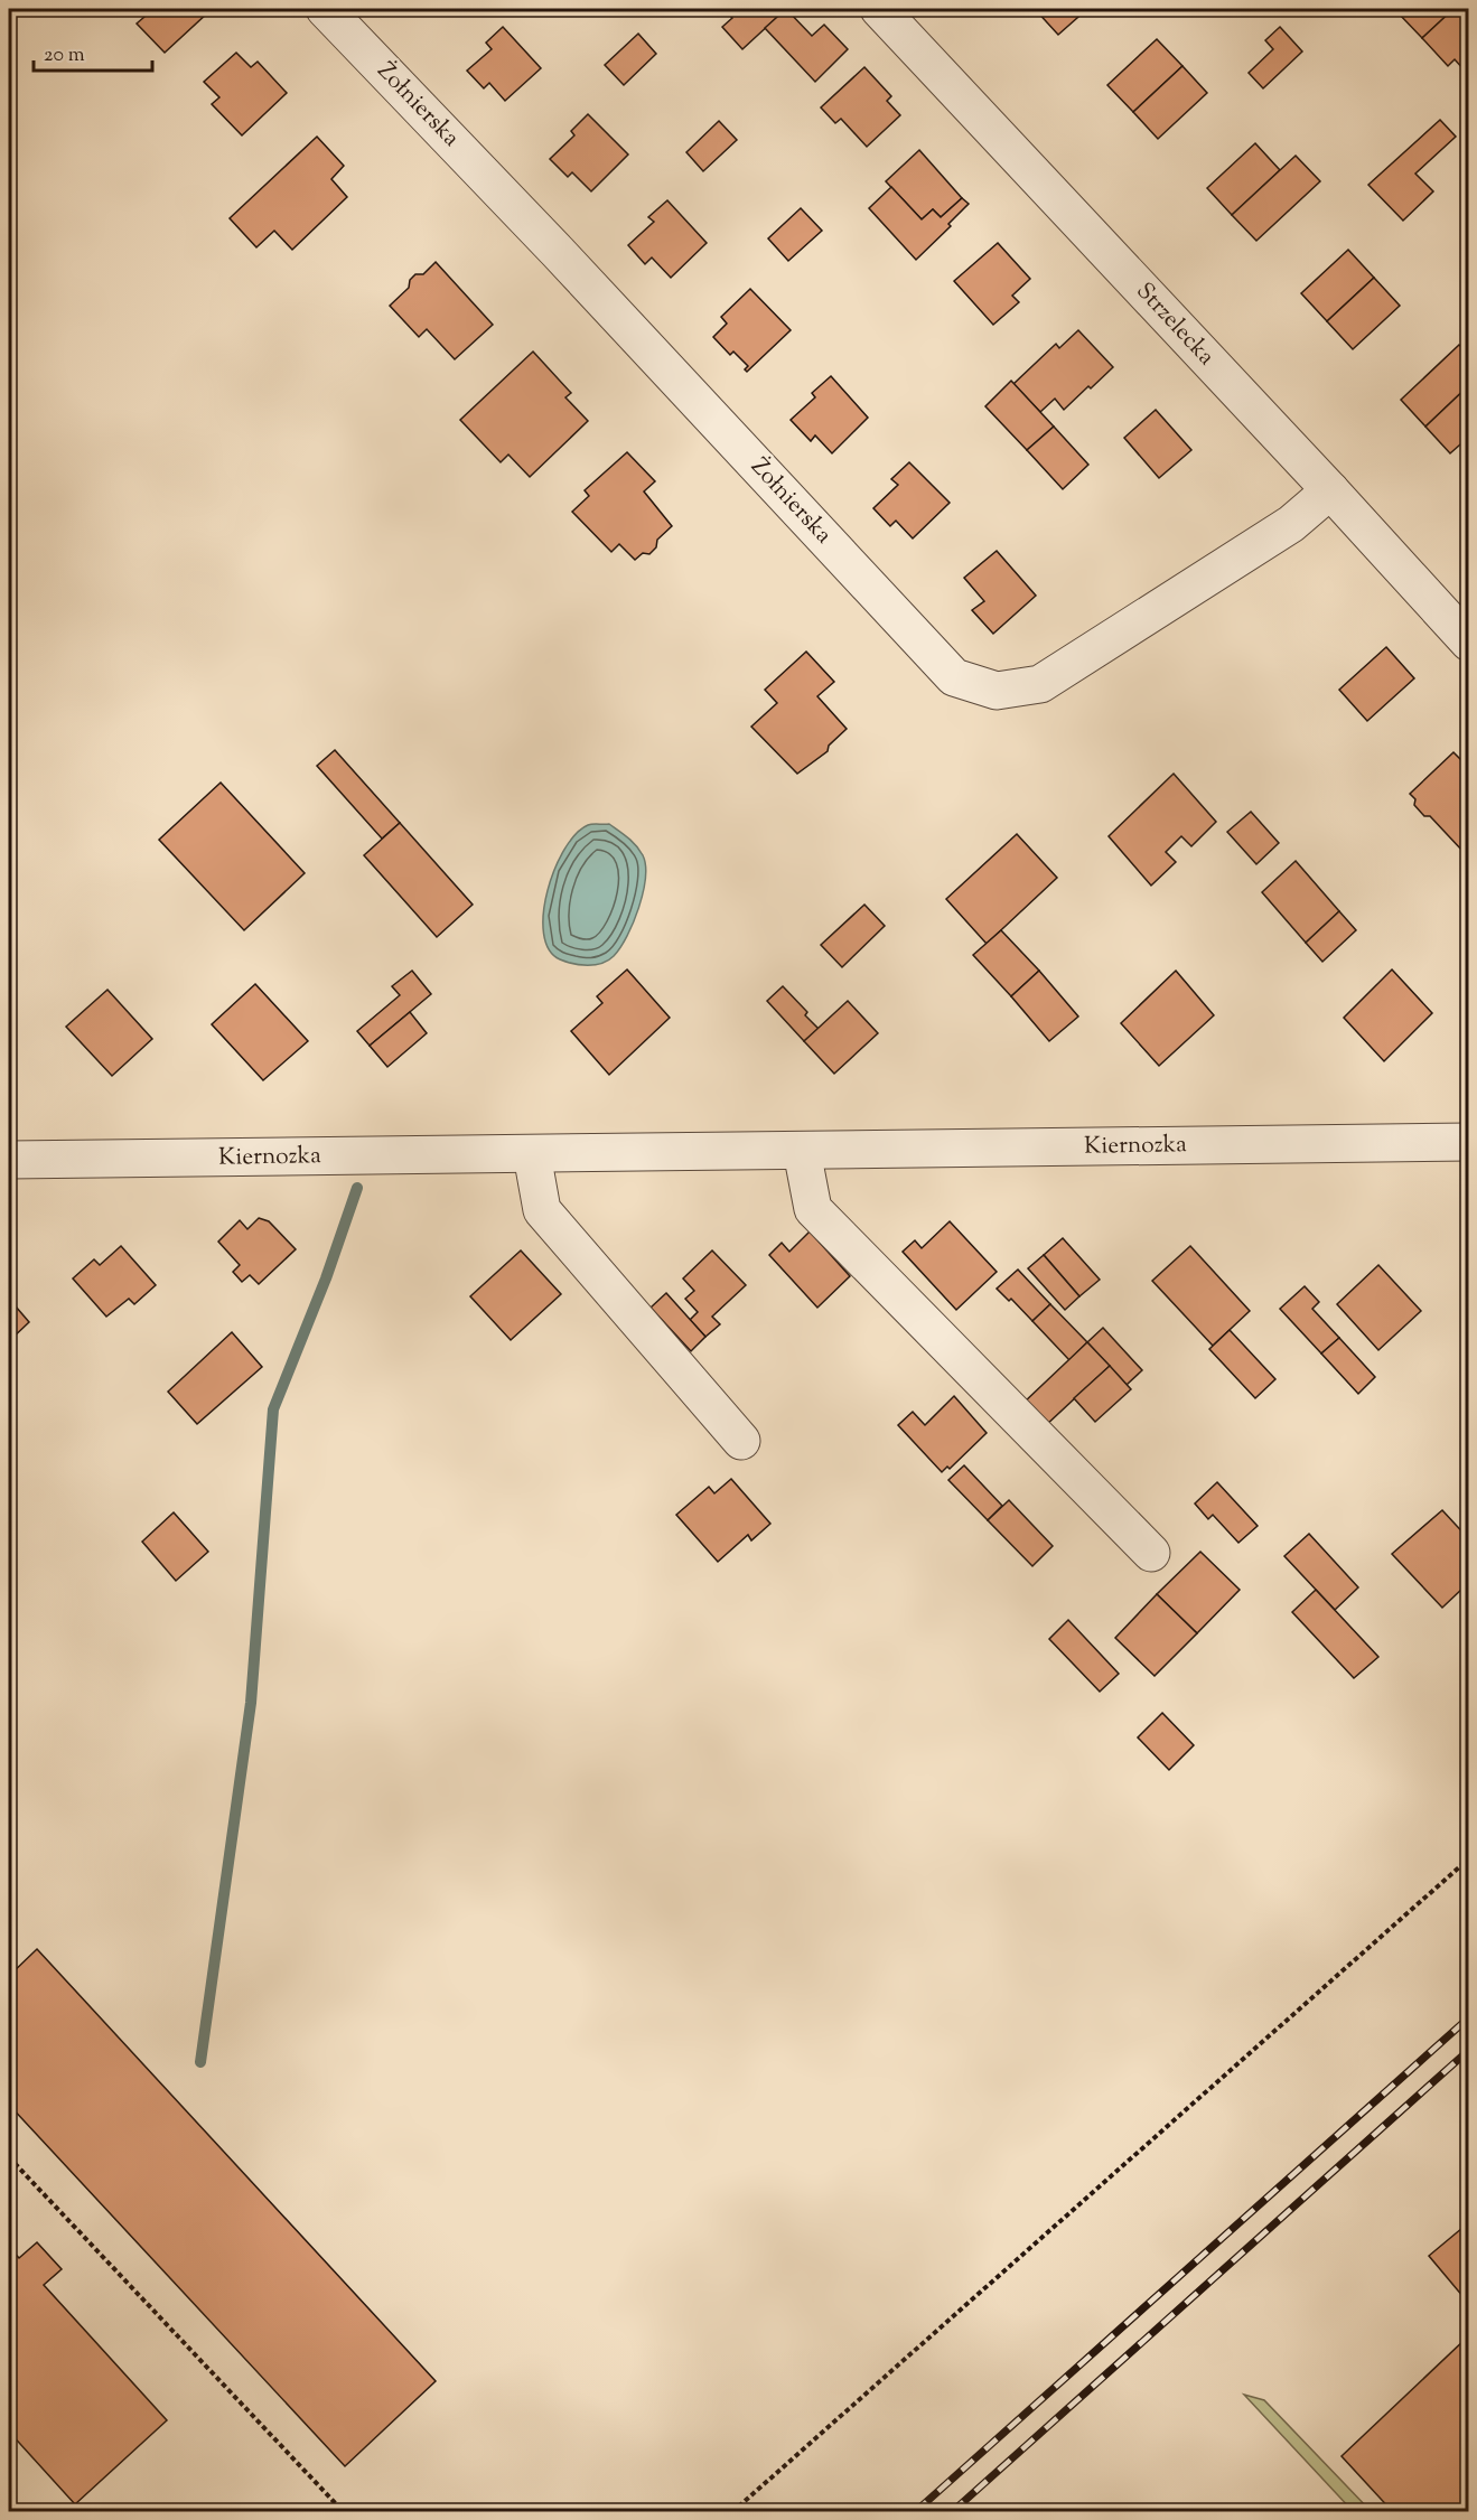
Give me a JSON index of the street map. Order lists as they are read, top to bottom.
{
  "streets": {
    "street": ["Żołnierska", "Strzelecka", "Kiernozka"]
  },
  "crossings": [
    ["Żołnierska", "Strzelecka"]
  ],
  "scale_bar": "20 m"
}
